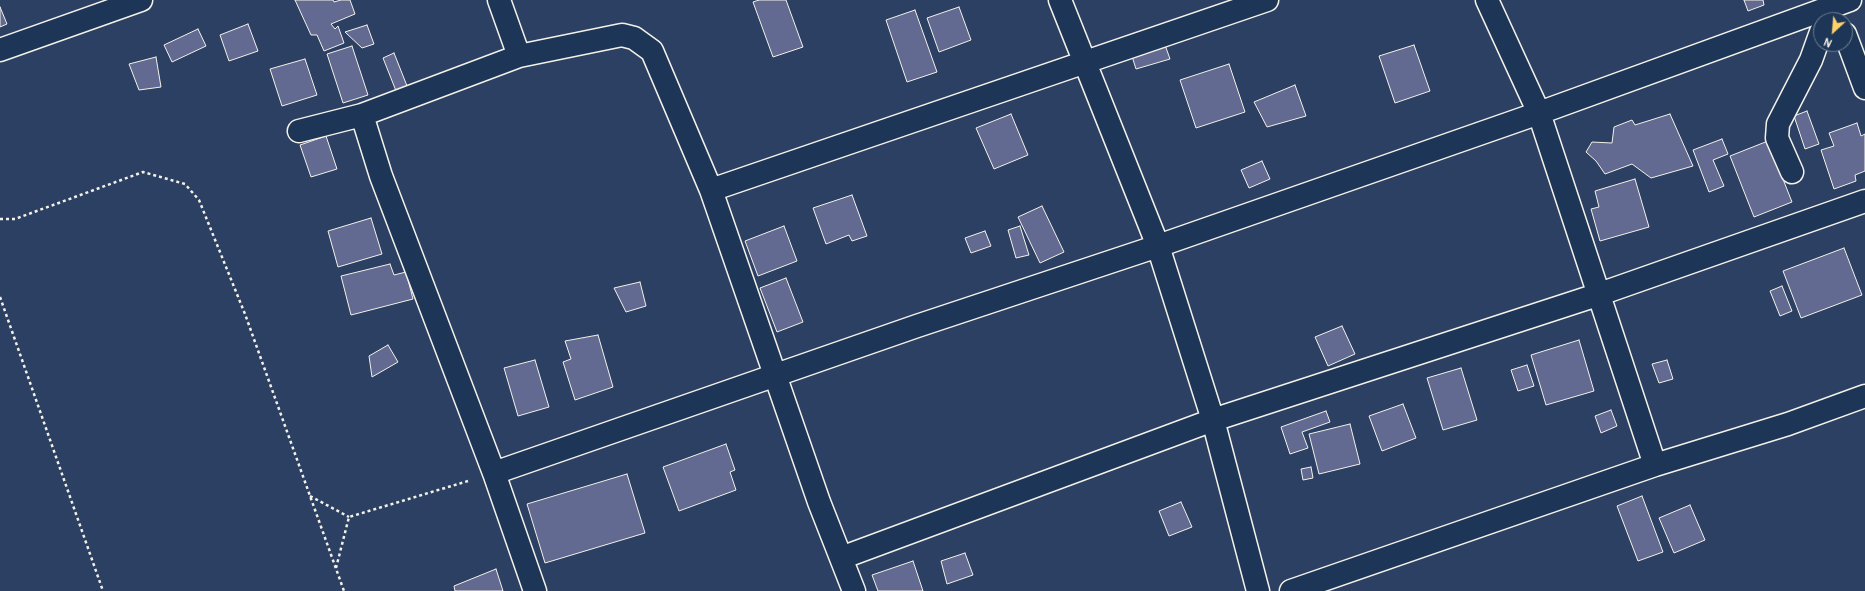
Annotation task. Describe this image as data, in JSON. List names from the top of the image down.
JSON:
{
  "north": "bottom left"
}
